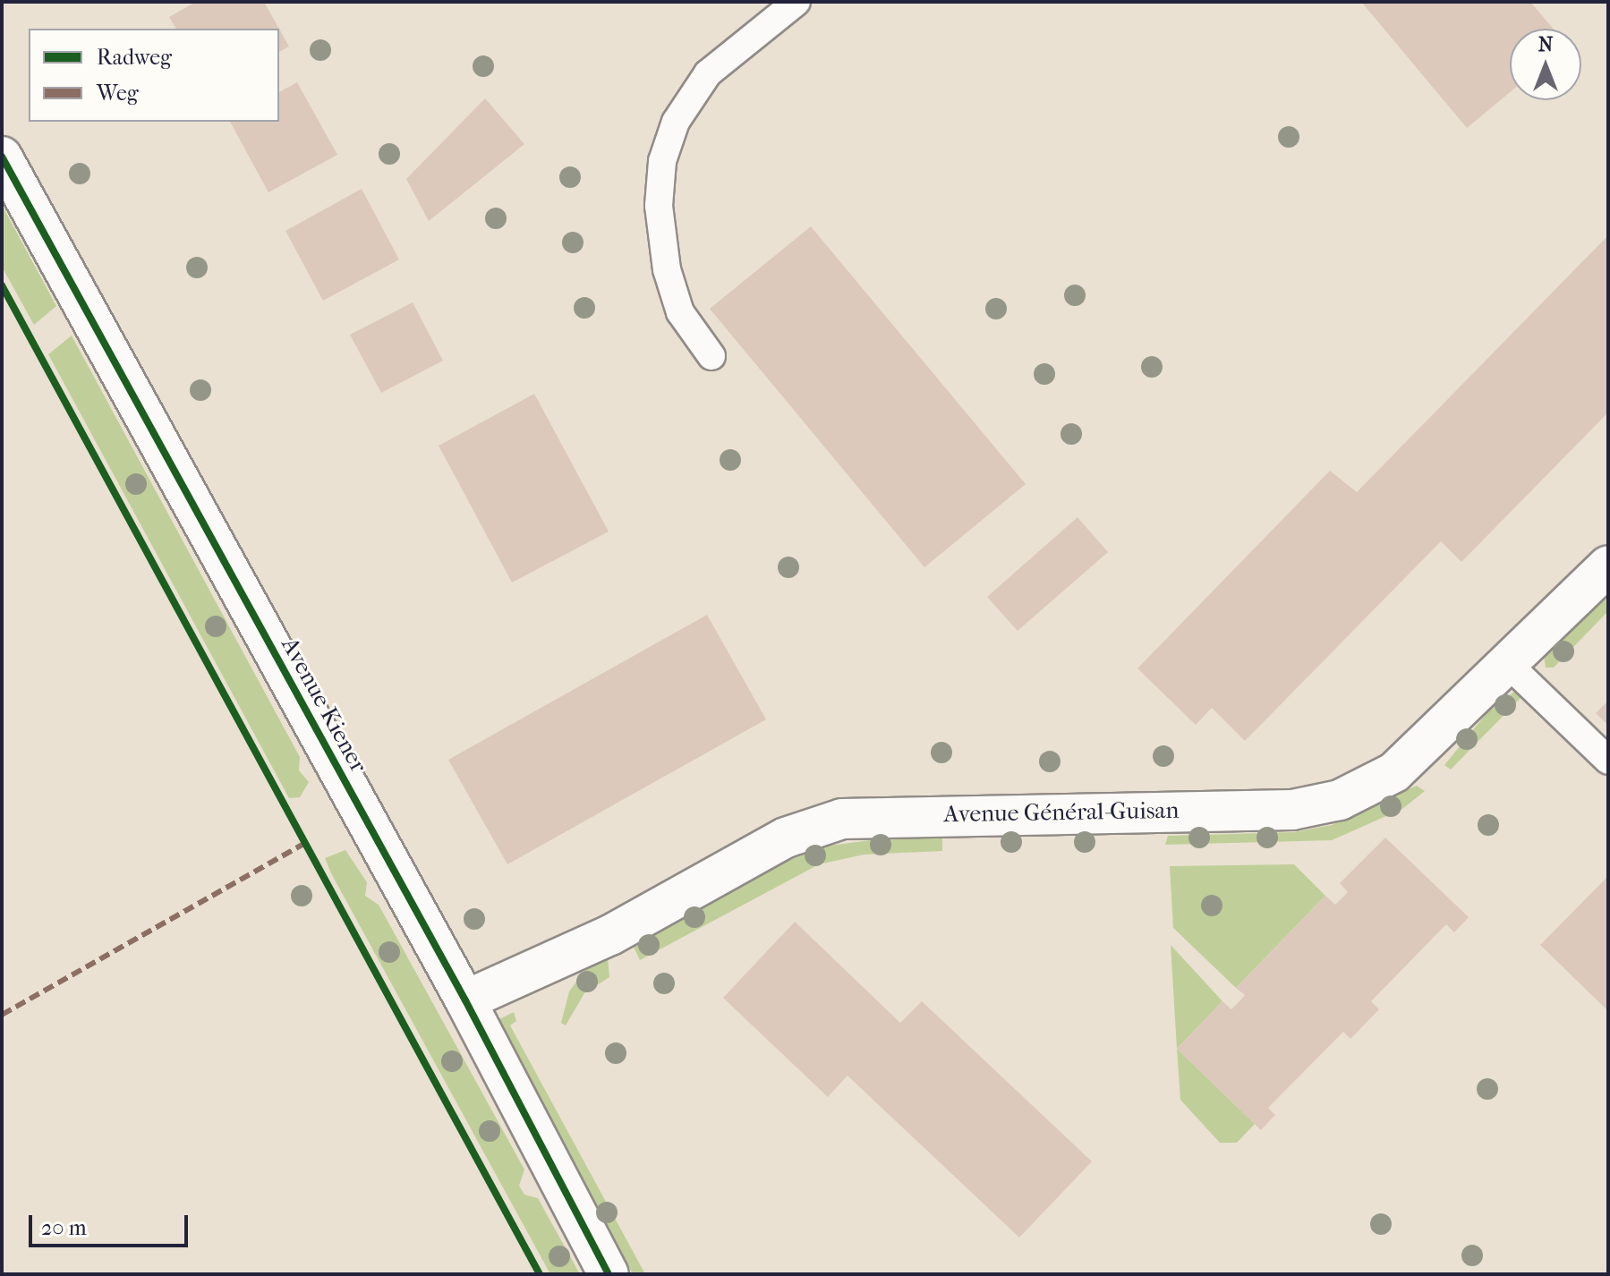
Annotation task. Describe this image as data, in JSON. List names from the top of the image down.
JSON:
{
  "streets": {
    "street": ["Avenue Kiener", "Avenue Général-Guisan"]
  },
  "crossings": [
    ["Avenue Kiener", "Avenue Général-Guisan"]
  ],
  "legend": ["Radweg", "Weg"],
  "scale_bar": "20 m",
  "north": "top"
}
